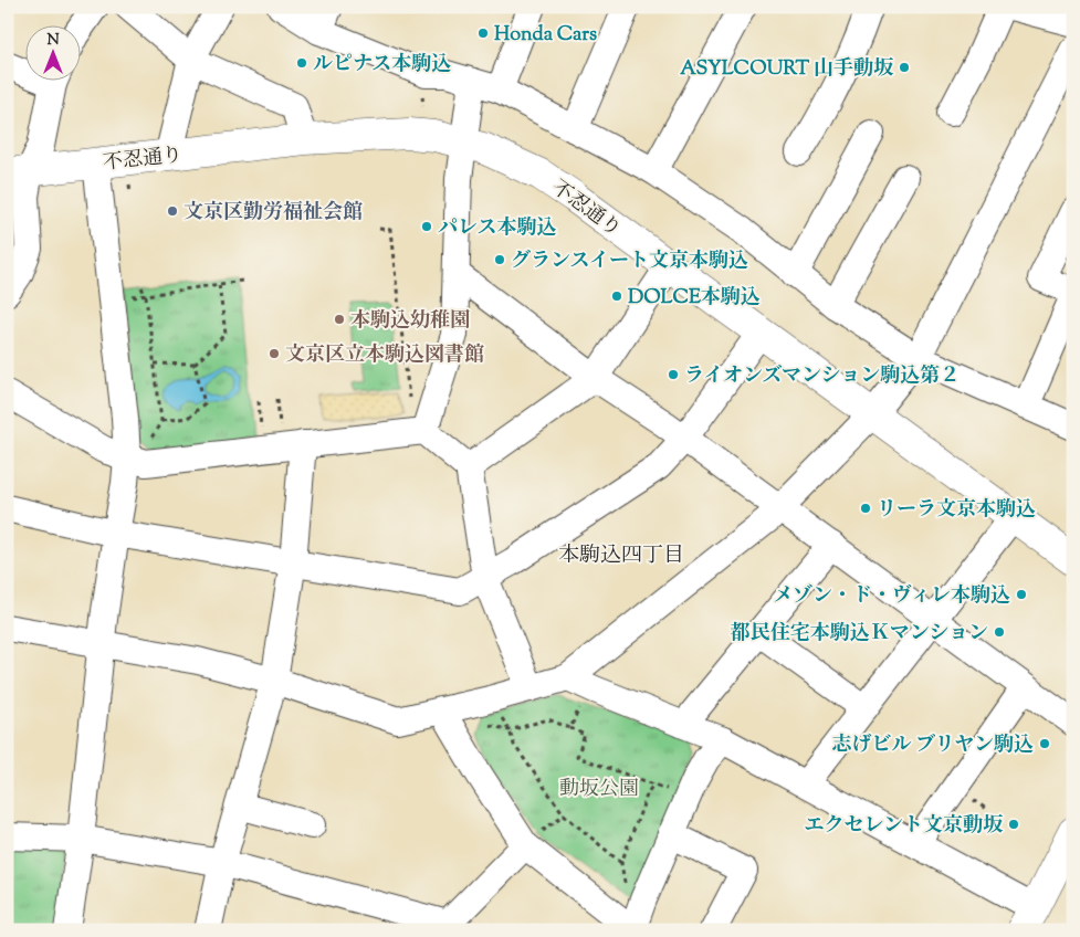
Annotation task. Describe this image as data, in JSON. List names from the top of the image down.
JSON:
{
  "streets": {
    "main road": ["不忍通り"]
  },
  "districts": ["本駒込四丁目"],
  "parks": ["動坂公園"],
  "places": [
    "Honda Cars",
    "ルピナス本駒込",
    "ASYLCOURT 山手動坂",
    "文京区勤労福祉会館",
    "パレス本駒込",
    "グランスイート文京本駒込",
    "DOLCE本駒込",
    "本駒込幼稚園",
    "文京区立本駒込図書館",
    "ライオンズマンション駒込第２",
    "リーラ文京本駒込",
    "メゾン・ド・ヴィレ本駒込",
    "都民住宅本駒込Ｋマンション",
    "志げビル ブリヤン駒込",
    "エクセレント文京動坂"
  ],
  "north": "top"
}
